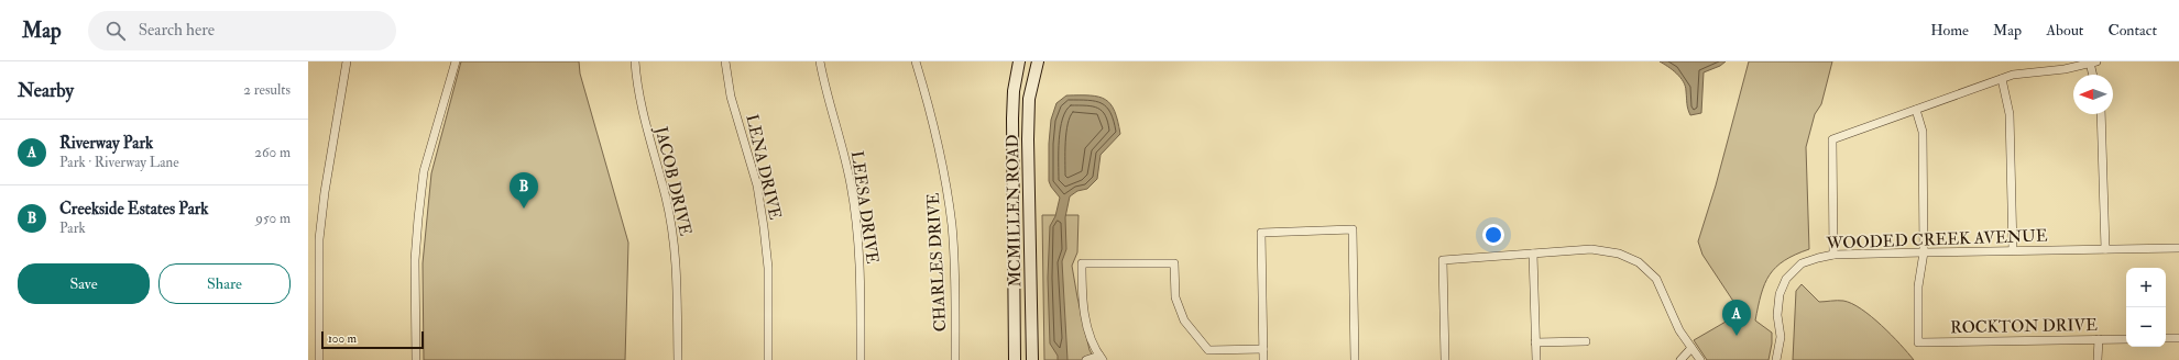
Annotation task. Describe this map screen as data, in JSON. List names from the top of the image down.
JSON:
{
  "streets": {
    "main road": ["MCMILLEN ROAD"],
    "street": [
      "LENA DRIVE",
      "JACOB DRIVE",
      "LEESA DRIVE",
      "WOODED CREEK AVENUE",
      "CHARLES DRIVE",
      "ROCKTON DRIVE"
    ]
  },
  "crossings": [
    ["WOODED CREEK AVENUE", "ROCKTON DRIVE"]
  ],
  "scale_bar": "100 m",
  "north": "left",
  "page": {
    "header": "Map",
    "search": "Search here",
    "nav": [
      "Home",
      "Map",
      "About",
      "Contact"
    ],
    "heading": ["Nearby", "2 results"],
    "list": [
      {
        "mark": "A",
        "name": "Riverway Park",
        "note": "Park · Riverway Lane",
        "value": "260 m"
      },
      {
        "mark": "B",
        "name": "Creekside Estates Park",
        "note": "Park",
        "value": "950 m"
      }
    ],
    "pins": ["B", "A"],
    "buttons": ["Save", "Share"],
    "map_buttons": ["+", "−"],
    "scale": "100 m"
  }
}
